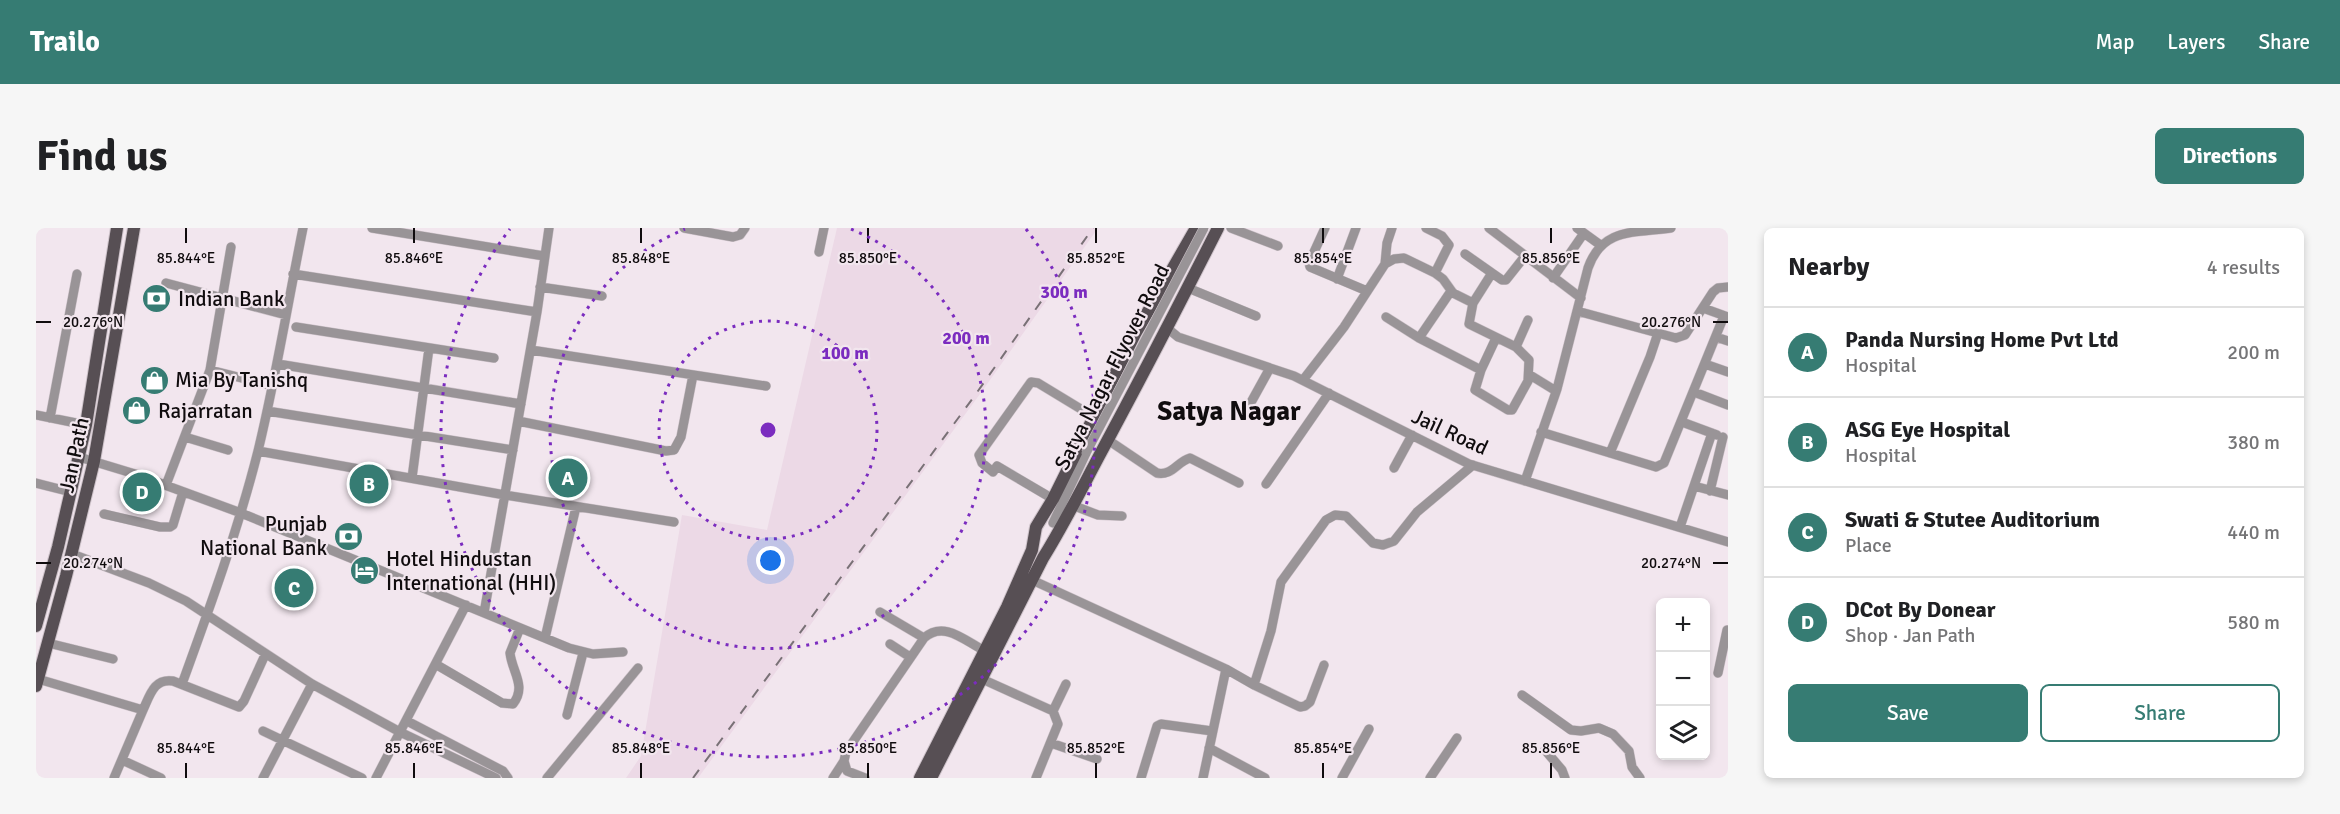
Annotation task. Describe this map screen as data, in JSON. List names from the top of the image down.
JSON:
{
  "streets": {
    "main road": ["Jan Path"],
    "street": ["Satya Nagar Flyover Road", "Jail Road"]
  },
  "districts": ["Satya Nagar"],
  "places": {
    "bank": ["Indian Bank", "Punjab National Bank"],
    "shop": ["Mia By Tanishq", "Rajarratan"],
    "hotel": ["Hotel Hindustan International (HHI)"]
  },
  "page": {
    "header": "Trailo",
    "nav": ["Map", "Layers", "Share"],
    "buttons": [
      "Directions",
      ["Save", "Share"]
    ],
    "title": "Find us",
    "heading": ["Nearby", "4 results"],
    "list": [
      {
        "mark": "A",
        "name": "Panda Nursing Home Pvt Ltd",
        "note": "Hospital",
        "value": "200 m"
      },
      {
        "mark": "B",
        "name": "ASG Eye Hospital",
        "note": "Hospital",
        "value": "380 m"
      },
      {
        "mark": "C",
        "name": "Swati & Stutee Auditorium",
        "note": "Place",
        "value": "440 m"
      },
      {
        "mark": "D",
        "name": "DCot By Donear",
        "note": "Shop · Jan Path",
        "value": "580 m"
      }
    ],
    "pins": [
      "A",
      "B",
      "D",
      "C"
    ],
    "map_buttons": ["+", "−"]
  },
  "coordinates": [
    "85.844°E",
    "85.846°E",
    "85.848°E",
    "85.850°E",
    "85.852°E",
    "85.854°E",
    "85.856°E",
    "20.276°N",
    "20.274°N"
  ],
  "rings": ["300 m", "200 m", "100 m"]
}
